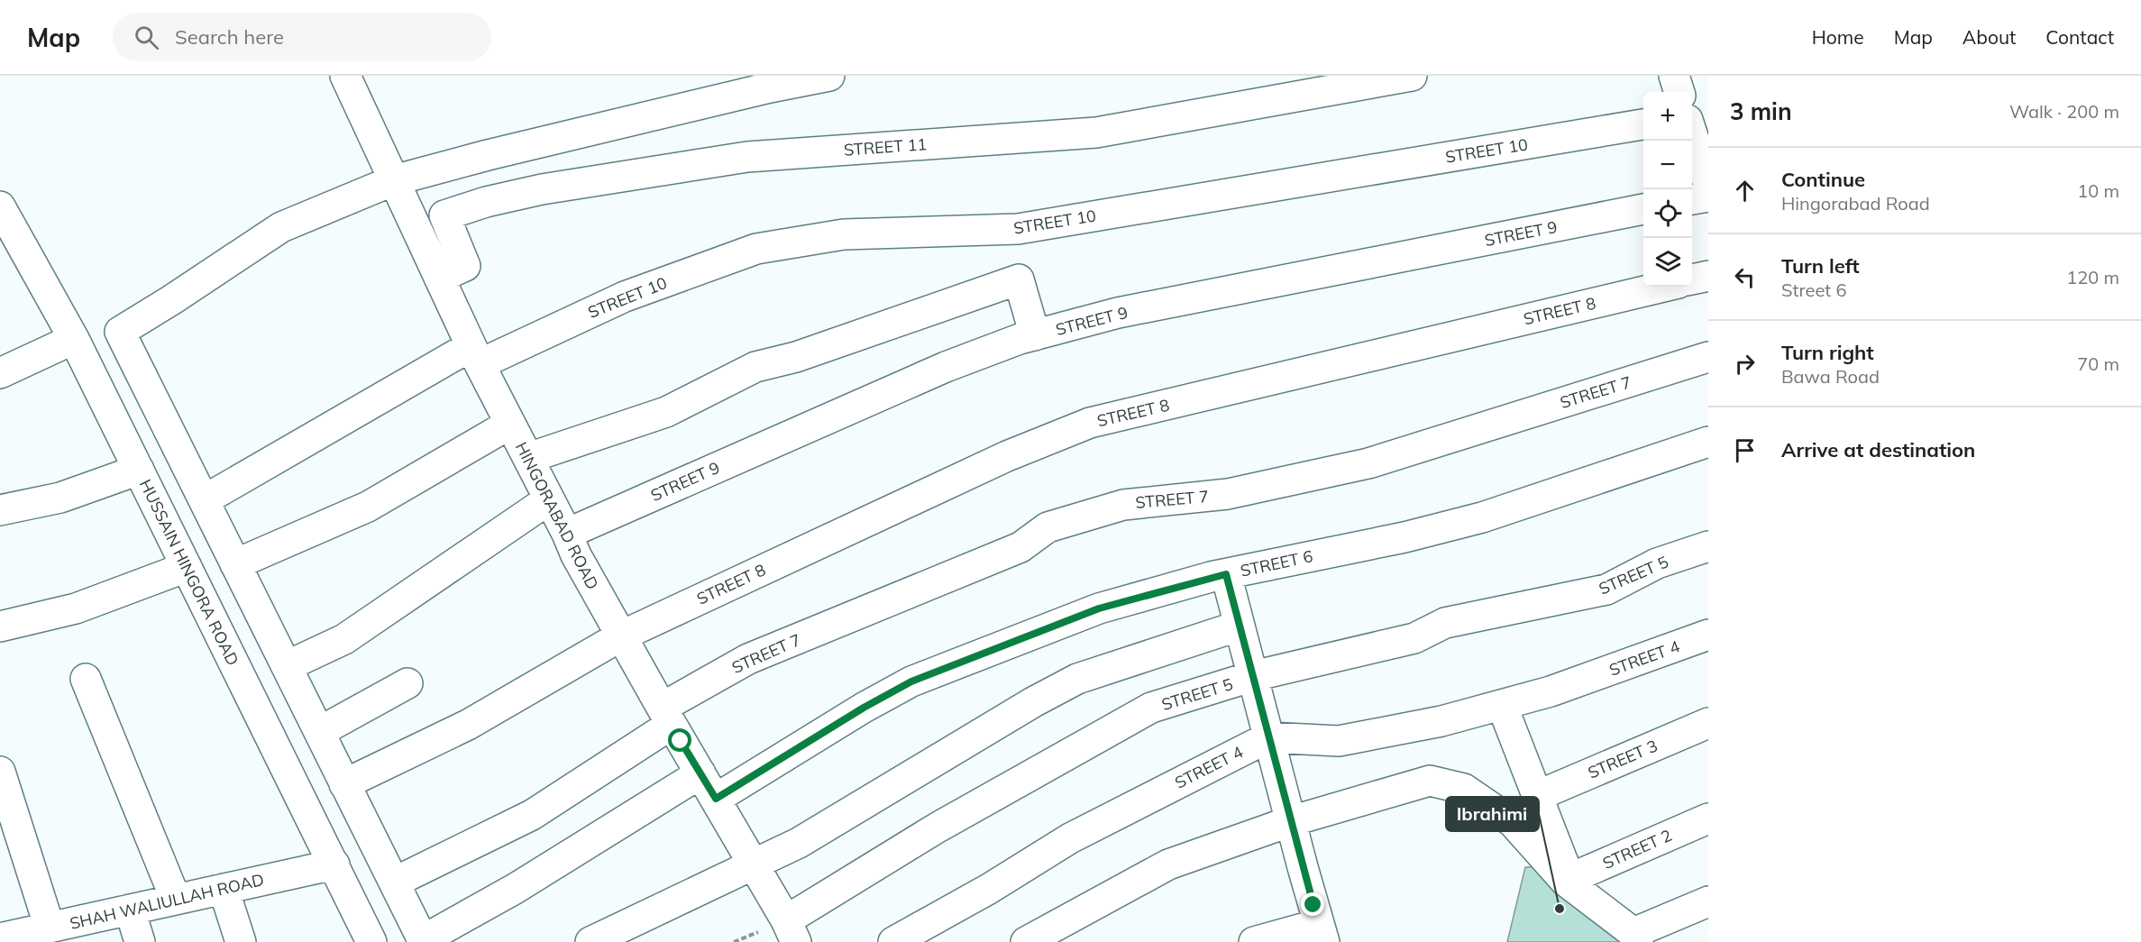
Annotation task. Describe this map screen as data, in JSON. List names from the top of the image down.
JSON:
{
  "streets": {
    "street": [
      "STREET 11",
      "STREET 10",
      "STREET 9",
      "STREET 8",
      "STREET 7",
      "HINGORABAD ROAD",
      "STREET 6",
      "HUSSAIN HINGORA ROAD",
      "STREET 5",
      "STREET 4",
      "STREET 3",
      "STREET 2",
      "SHAH WALIULLAH ROAD"
    ]
  },
  "crossings": [
    ["STREET 11", "HINGORABAD ROAD"],
    ["STREET 10", "HINGORABAD ROAD"],
    ["STREET 9", "HINGORABAD ROAD"],
    ["STREET 8", "HINGORABAD ROAD"],
    ["STREET 7", "HINGORABAD ROAD"],
    ["HINGORABAD ROAD", "STREET 6"],
    ["HINGORABAD ROAD", "STREET 5"],
    ["HUSSAIN HINGORA ROAD", "SHAH WALIULLAH ROAD"]
  ],
  "places": ["Ibrahimi"],
  "page": {
    "header": "Map",
    "search": "Search here",
    "nav": [
      "Home",
      "Map",
      "About",
      "Contact"
    ],
    "heading": ["3 min", "Walk · 200 m"],
    "map_buttons": ["+", "−"],
    "list": [
      ["Continue", "Hingorabad Road", "10 m"],
      ["Turn left", "Street 6", "120 m"],
      ["Turn right", "Bawa Road", "70 m"],
      "Arrive at destination"
    ]
  }
}
